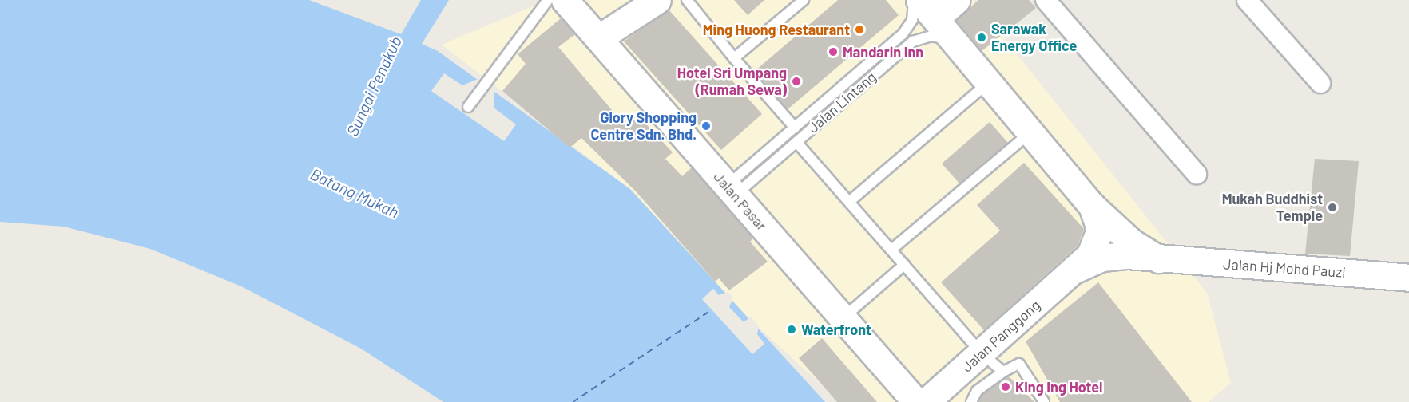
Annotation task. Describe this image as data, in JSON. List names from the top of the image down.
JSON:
{
  "streets": {
    "street": ["Jalan Pasar", "Jalan Hj Mohd Pauzi", "Jalan Panggong"],
    "lane": ["Jalan Lintang"]
  },
  "crossings": [
    ["Jalan Lintang", "Jalan Pasar"],
    ["Jalan Hj Mohd Pauzi", "Jalan Panggong"]
  ],
  "water": ["Sungai Penakub", "Batang Mukah"],
  "places": [
    "Ming Huong Restaurant",
    "Sarawak Energy Office",
    "Mandarin Inn",
    "Hotel Sri Umpang (Rumah Sewa)",
    "Glory Shopping Centre Sdn. Bhd.",
    "Mukah Buddhist Temple",
    "Waterfront",
    "King Ing Hotel"
  ]
}
